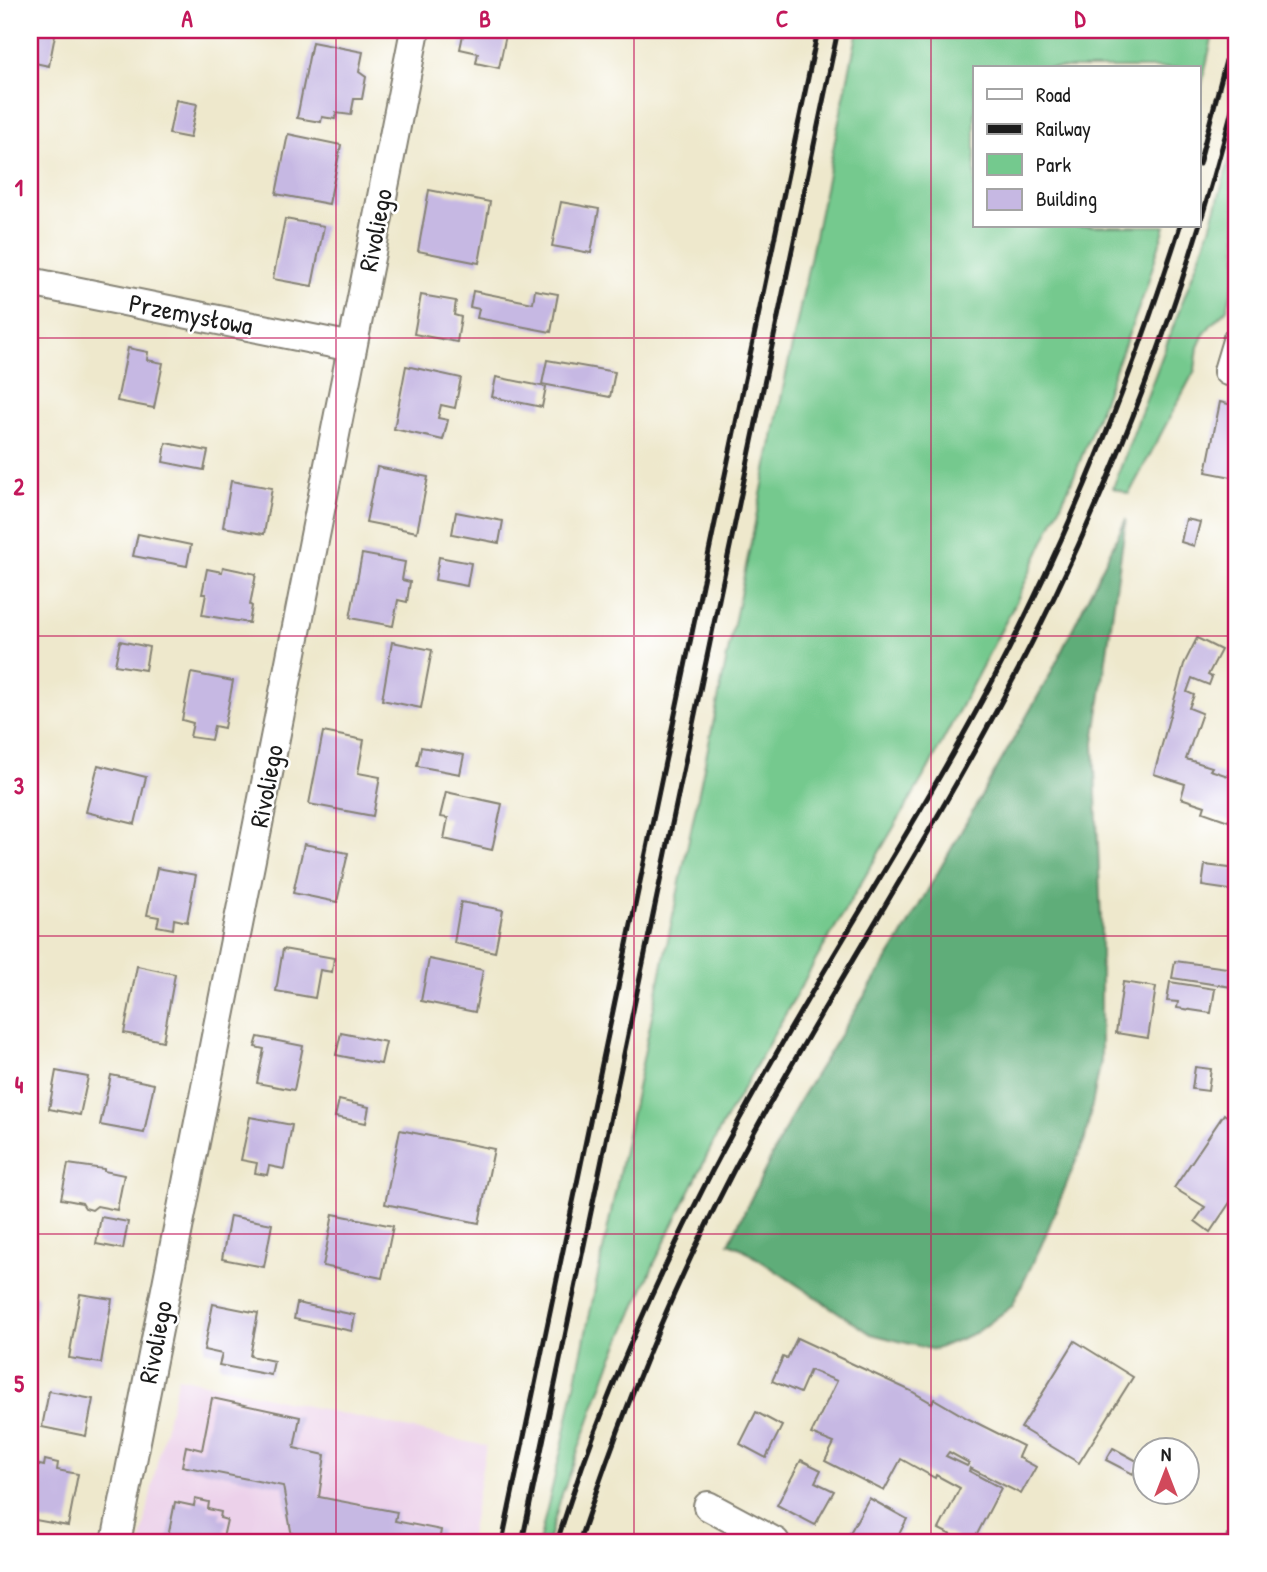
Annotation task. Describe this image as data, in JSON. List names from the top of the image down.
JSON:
{
  "streets": {
    "street": ["Rivoliego", "Przemysłowa"]
  },
  "crossings": [
    ["Rivoliego", "Przemysłowa"]
  ],
  "legend": [
    "Road",
    "Railway",
    "Park",
    "Building"
  ],
  "north": "top",
  "grid": {
    "columns": [
      "A",
      "B",
      "C",
      "D"
    ],
    "rows": [
      "1",
      "2",
      "3",
      "4",
      "5"
    ]
  }
}
